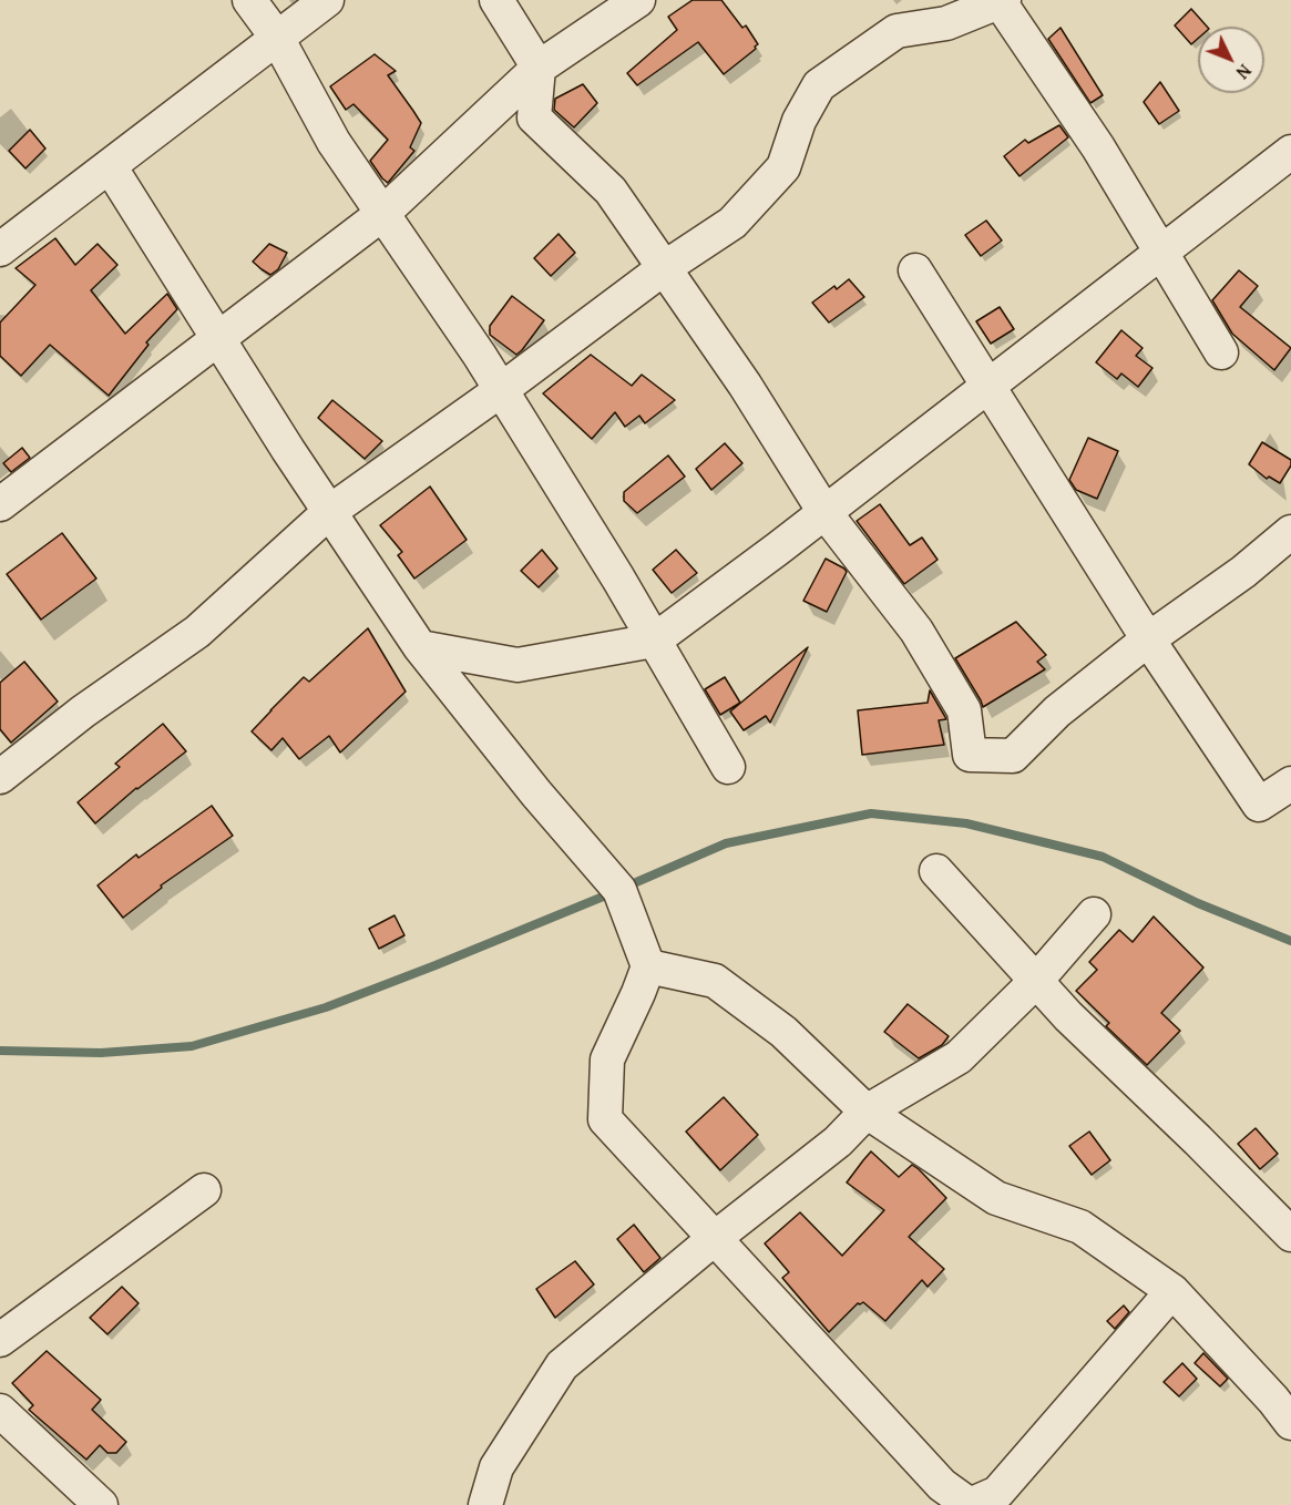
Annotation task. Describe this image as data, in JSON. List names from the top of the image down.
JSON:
{
  "north": "bottom right"
}
